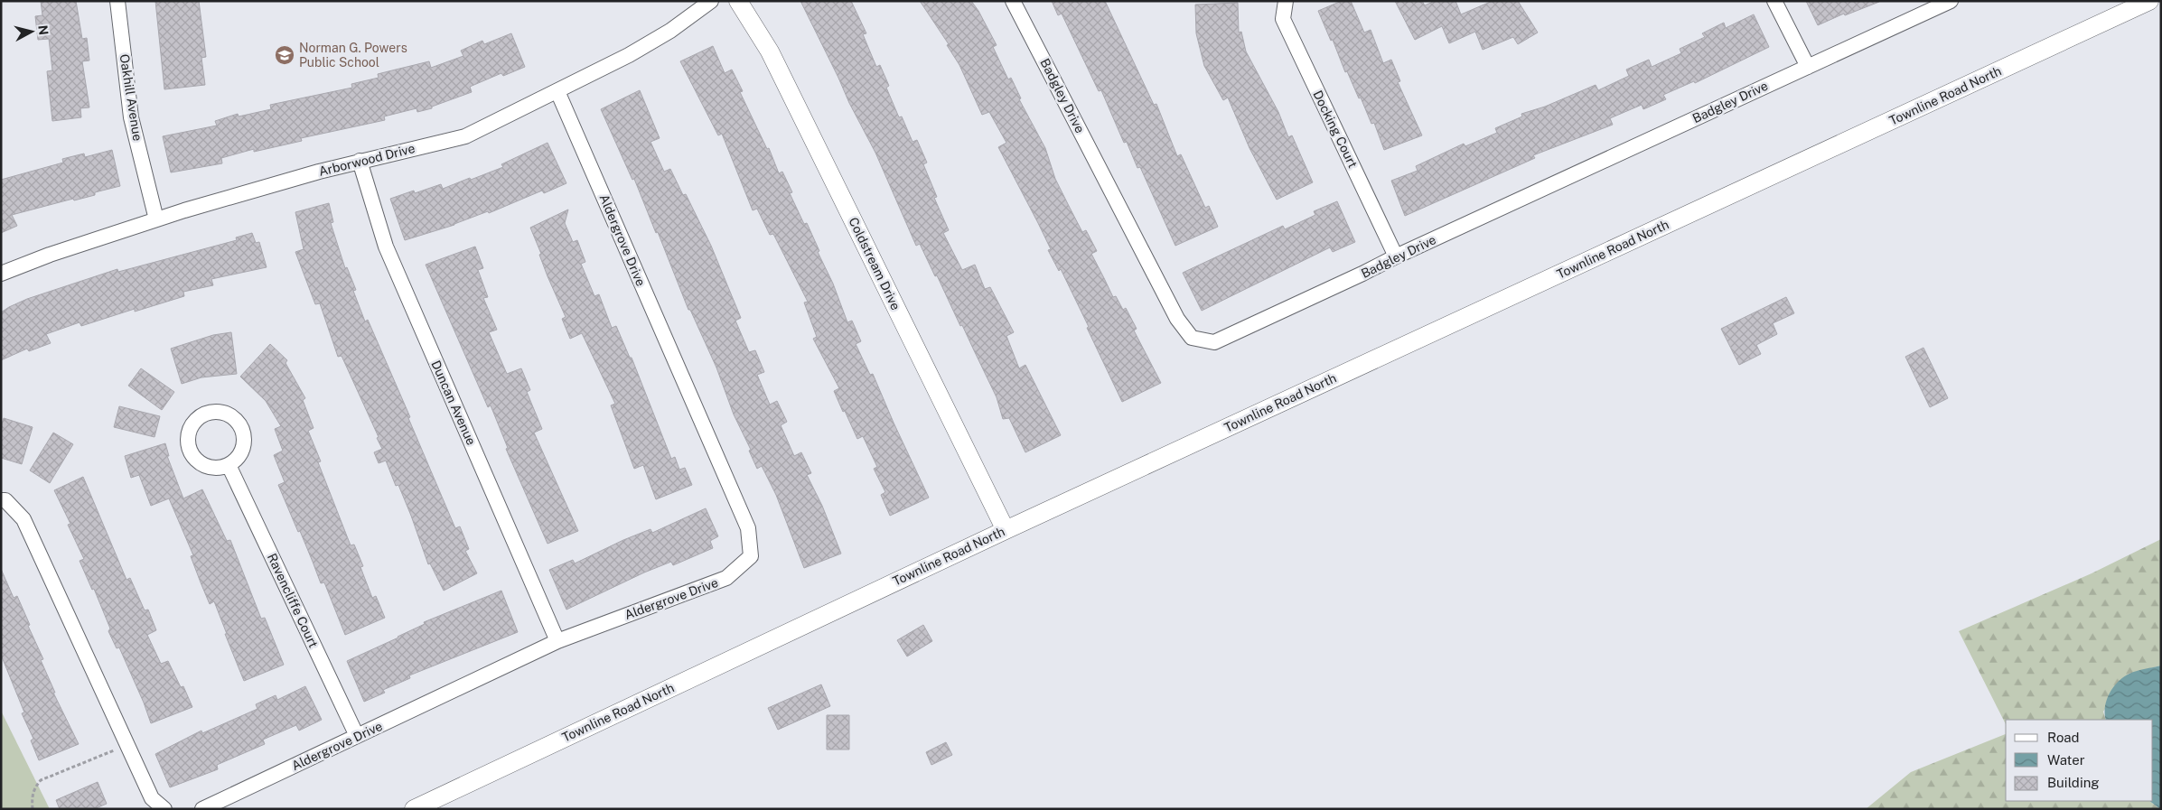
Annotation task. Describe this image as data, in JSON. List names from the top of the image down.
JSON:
{
  "streets": {
    "street": [
      "Badgley Drive",
      "Townline Road North",
      "Oakhill Avenue",
      "Docking Court",
      "Arborwood Drive",
      "Aldergrove Drive",
      "Coldstream Drive",
      "Duncan Avenue",
      "Ravencliffe Court"
    ]
  },
  "crossings": [
    ["Badgley Drive", "Docking Court"],
    ["Townline Road North", "Coldstream Drive"],
    ["Oakhill Avenue", "Arborwood Drive"],
    ["Arborwood Drive", "Aldergrove Drive"],
    ["Arborwood Drive", "Duncan Avenue"],
    ["Aldergrove Drive", "Duncan Avenue"],
    ["Aldergrove Drive", "Ravencliffe Court"]
  ],
  "places": {
    "school or university": ["Norman G. Powers Public School"]
  },
  "legend": ["Road", "Water", "Building"],
  "north": "right"
}
